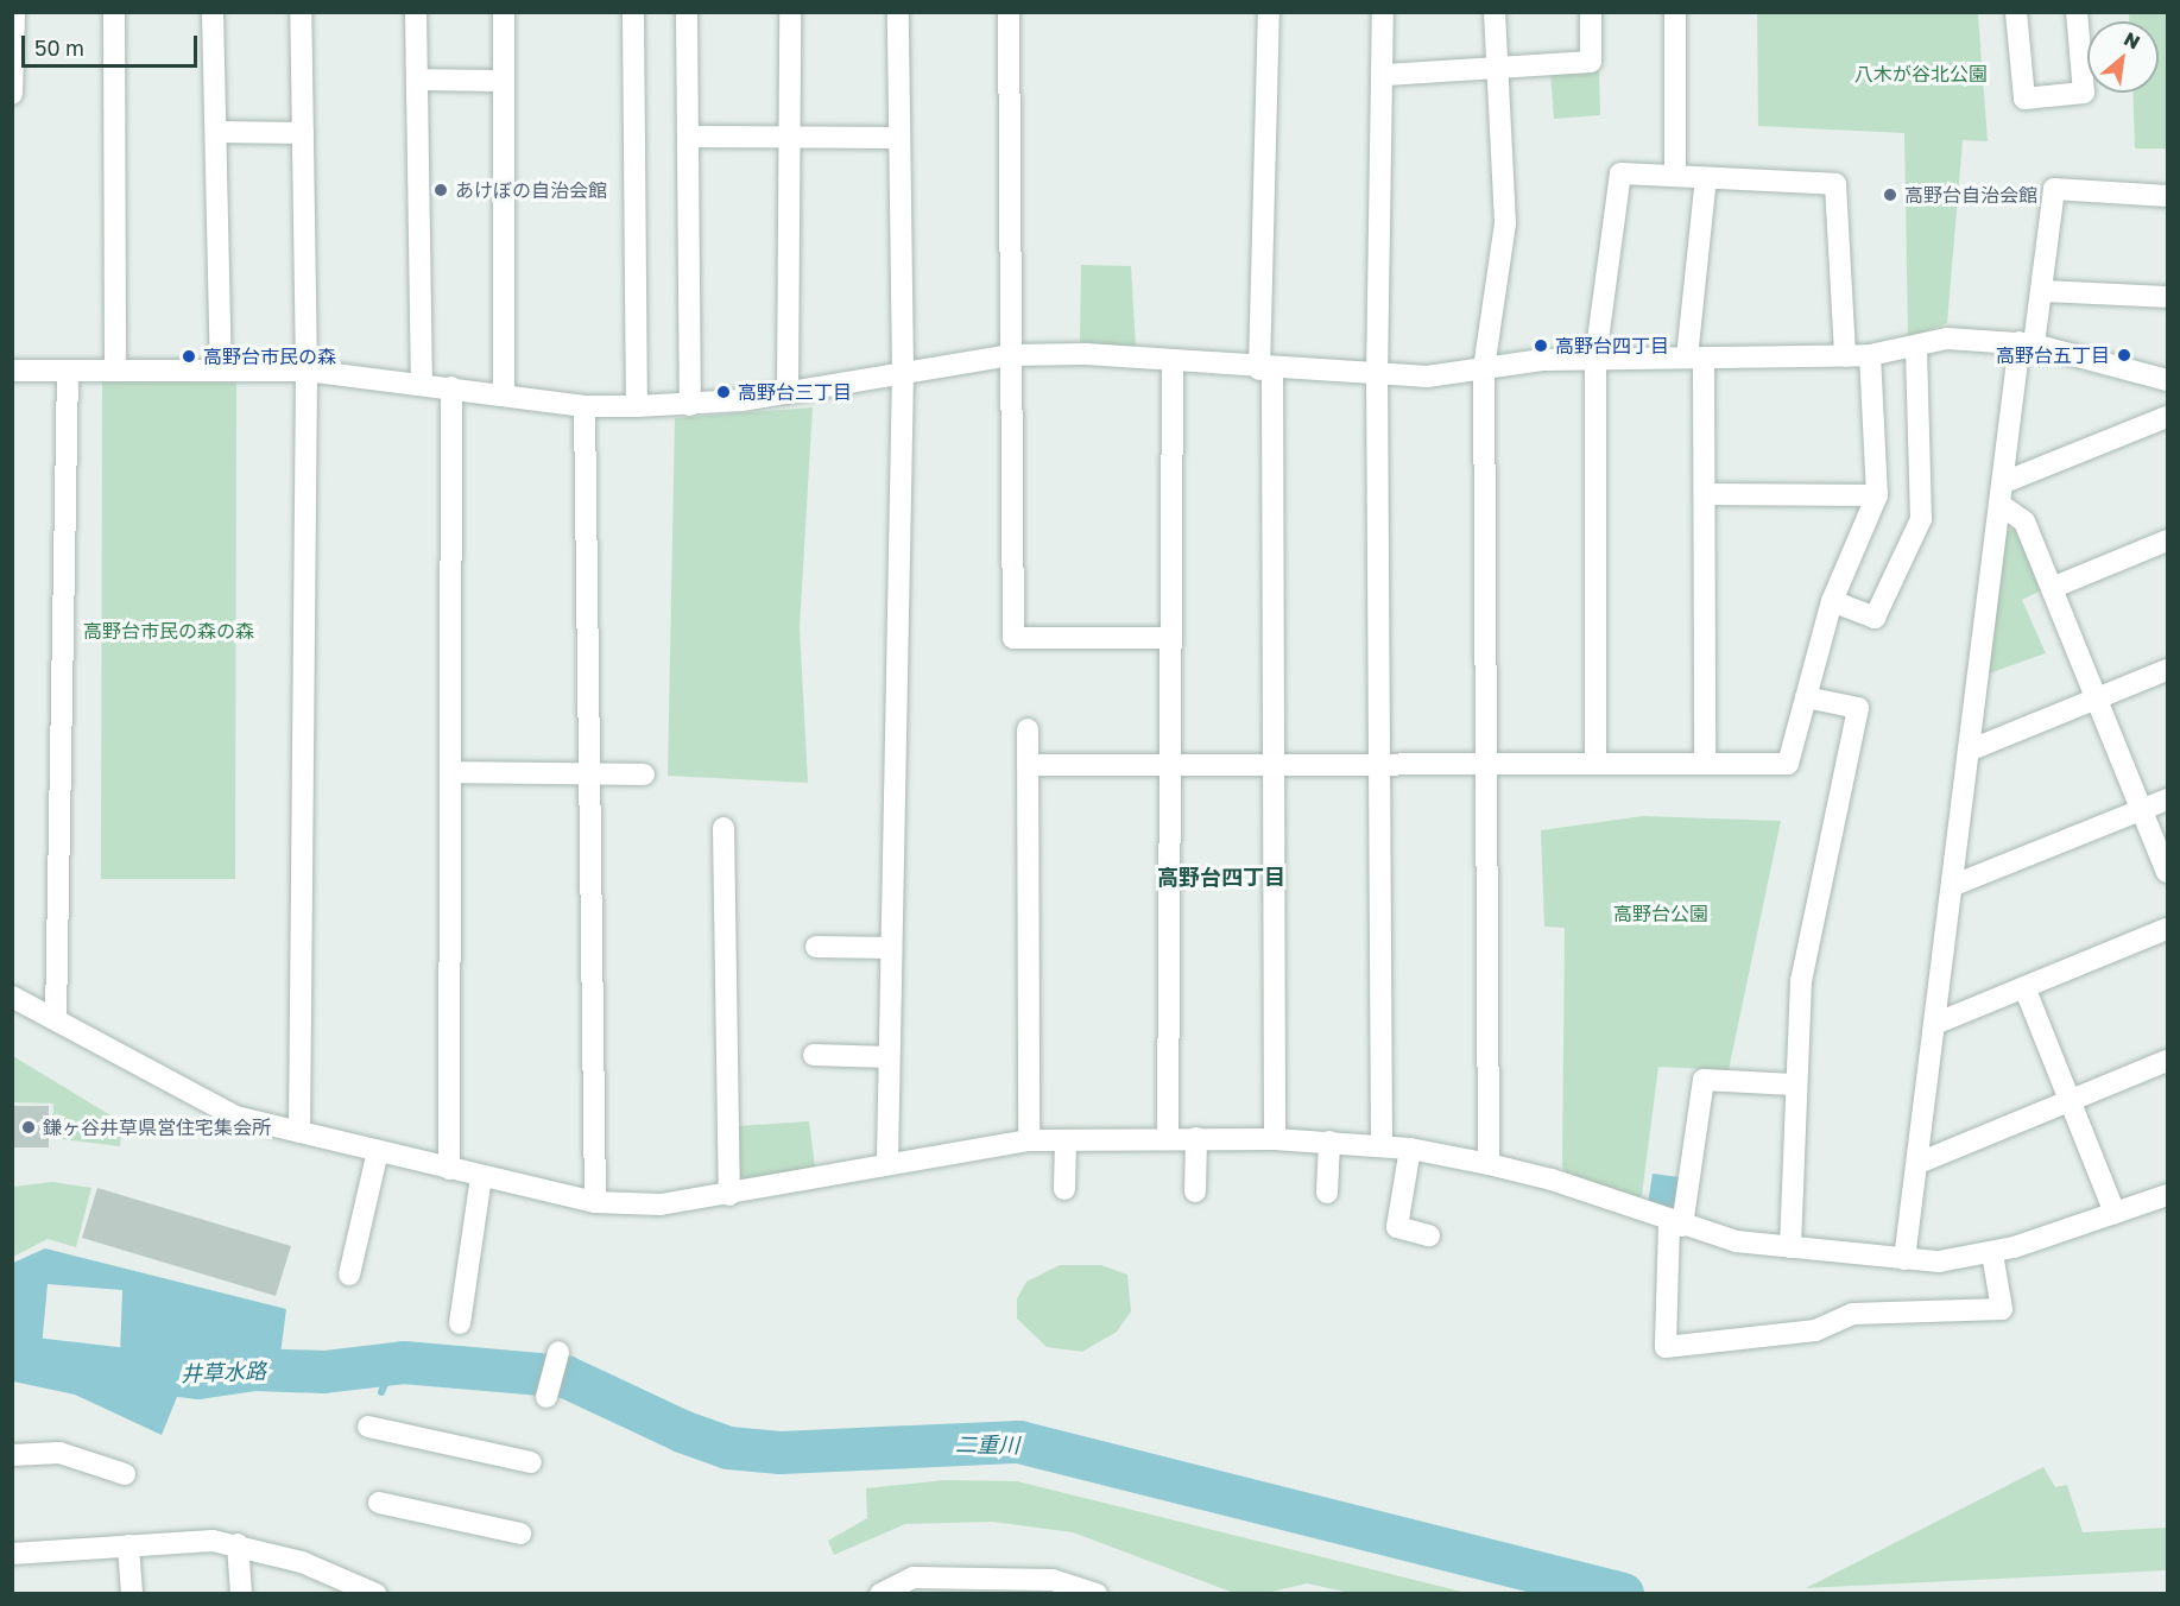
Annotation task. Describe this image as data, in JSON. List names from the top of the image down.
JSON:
{
  "districts": ["高野台四丁目"],
  "water": ["井草水路", "二重川"],
  "parks": ["八木が谷北公園", "高野台市民の森の森", "高野台公園"],
  "places": [
    "あけぼの自治会館",
    "高野台自治会館",
    "高野台四丁目",
    "高野台五丁目",
    "高野台市民の森",
    "高野台三丁目",
    "鎌ヶ谷井草県営住宅集会所"
  ],
  "scale_bar": "50 m",
  "north": "top right"
}
